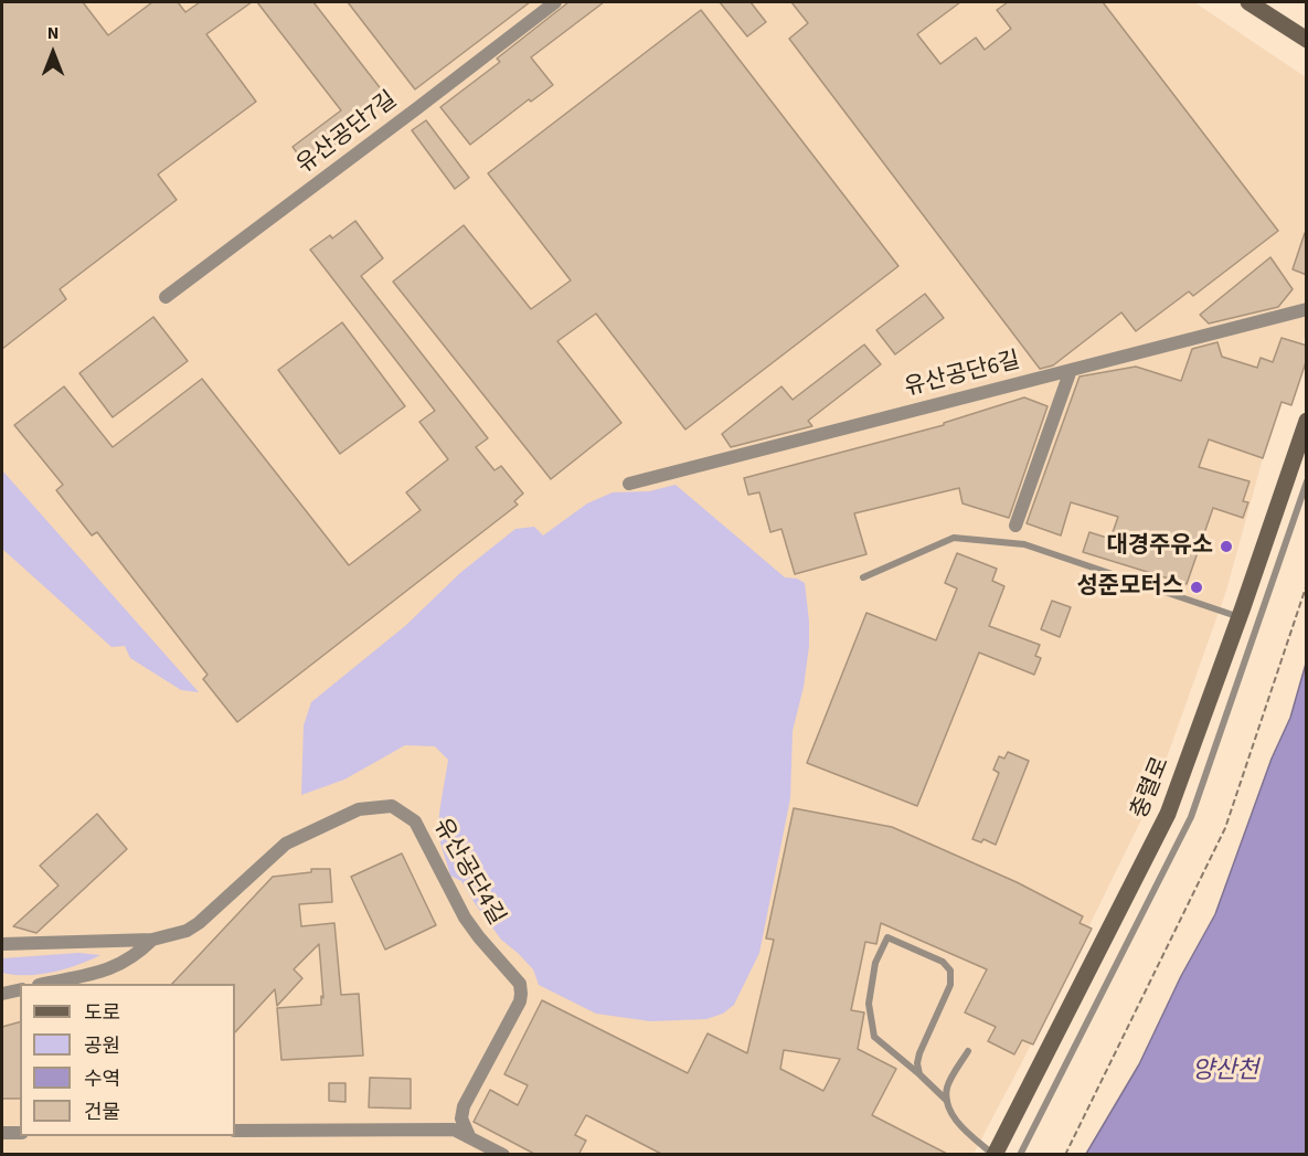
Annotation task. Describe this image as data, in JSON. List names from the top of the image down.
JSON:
{
  "streets": {
    "main road": ["충렬로"],
    "street": ["유산공단7길", "유산공단6길", "유산공단4길"]
  },
  "water": ["양산천"],
  "places": ["대경주유소", "성준모터스"],
  "legend": [
    "도로",
    "공원",
    "수역",
    "건물"
  ],
  "north": "top"
}
